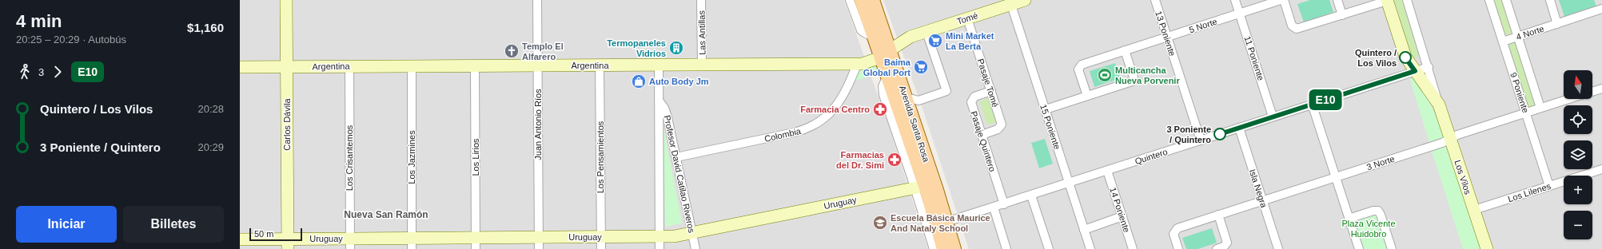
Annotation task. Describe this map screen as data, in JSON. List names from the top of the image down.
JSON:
{
  "streets": {
    "main road": ["Avenida Santa Rosa"],
    "street": [
      "Tomé",
      "5 Norte",
      "Las Antillas",
      "4 Norte",
      "13 Poniente",
      "11 Poniente",
      "Argentina",
      "Pasaje Tomé",
      "9 Poniente",
      "Carlos Dávila",
      "Juan Antonio Ríos",
      "15 Poniente",
      "Colombia",
      "Pasaje Quintero",
      "Quintero",
      "Los Jazmines",
      "Los Lirios",
      "Los Pensamientos",
      "Los Crisantemos",
      "3 Norte",
      "Profesor David Catilao Riveros",
      "Los Vilos",
      "Isla Negra",
      "Los Lilenes",
      "Uruguay",
      "14 Poniente"
    ]
  },
  "crossings": [
    ["Tomé", "Argentina"],
    ["Tomé", "Pasaje Tomé"],
    ["Tomé", "Avenida Santa Rosa"],
    ["Tomé", "15 Poniente"],
    ["5 Norte", "13 Poniente"],
    ["5 Norte", "11 Poniente"],
    ["Las Antillas", "Argentina"],
    ["4 Norte", "9 Poniente"],
    ["13 Poniente", "Quintero"],
    ["11 Poniente", "Quintero"],
    ["Argentina", "Avenida Santa Rosa"],
    ["Argentina", "Carlos Dávila"],
    ["Argentina", "Juan Antonio Ríos"],
    ["Argentina", "Colombia"],
    ["Argentina", "Los Jazmines"],
    ["Argentina", "Los Lirios"],
    ["Argentina", "Los Pensamientos"],
    ["Argentina", "Los Crisantemos"],
    ["Argentina", "Profesor David Catilao Riveros"],
    ["Pasaje Tomé", "Pasaje Quintero"],
    ["9 Poniente", "3 Norte"],
    ["9 Poniente", "Los Lilenes"],
    ["Avenida Santa Rosa", "Quintero"],
    ["Avenida Santa Rosa", "Uruguay"],
    ["Carlos Dávila", "Uruguay"],
    ["Juan Antonio Ríos", "Uruguay"],
    ["15 Poniente", "Quintero"],
    ["Colombia", "Profesor David Catilao Riveros"],
    ["Pasaje Quintero", "Quintero"],
    ["Quintero", "Los Vilos"],
    ["Quintero", "Isla Negra"],
    ["Quintero", "14 Poniente"],
    ["Los Jazmines", "Uruguay"],
    ["Los Lirios", "Uruguay"],
    ["Los Pensamientos", "Uruguay"],
    ["Los Crisantemos", "Uruguay"],
    ["3 Norte", "Los Vilos"],
    ["3 Norte", "Isla Negra"],
    ["Profesor David Catilao Riveros", "Uruguay"],
    ["Los Vilos", "Los Lilenes"]
  ],
  "districts": ["Nueva San Ramón"],
  "parks": ["Plaza Vicente Huidobro"],
  "places": {
    "supermarket": ["Mini Market La Berta", "Baima Global Port"],
    "building": ["Termopaneles Vidrios"],
    "church": ["Templo El Alfarero"],
    "other": ["Quintero / Los Vilos", "3 Poniente / Quintero"],
    "sports": ["Multicancha Nueva Porvenir"],
    "shop": ["Auto Body Jm"],
    "pharmacy": ["Farmacia Centro", "Farmacias del Dr. Simi"],
    "school or university": ["Escuela Básica Maurice And Nataly School"]
  },
  "lines": ["bus line E10"],
  "scale_bar": "50 m",
  "north": "top",
  "page": {
    "heading": ["4 min", "20:25 – 20:29 · Autobús", "$1,160"],
    "on_map": "E10",
    "legs": ["3", "E10"],
    "map_buttons": ["+", "−"],
    "list": [
      {
        "name": "Quintero / Los Vilos",
        "value": "20:28"
      },
      {
        "name": "3 Poniente / Quintero",
        "value": "20:29"
      }
    ],
    "buttons": ["Iniciar", "Billetes"],
    "scale": "50 m"
  }
}
